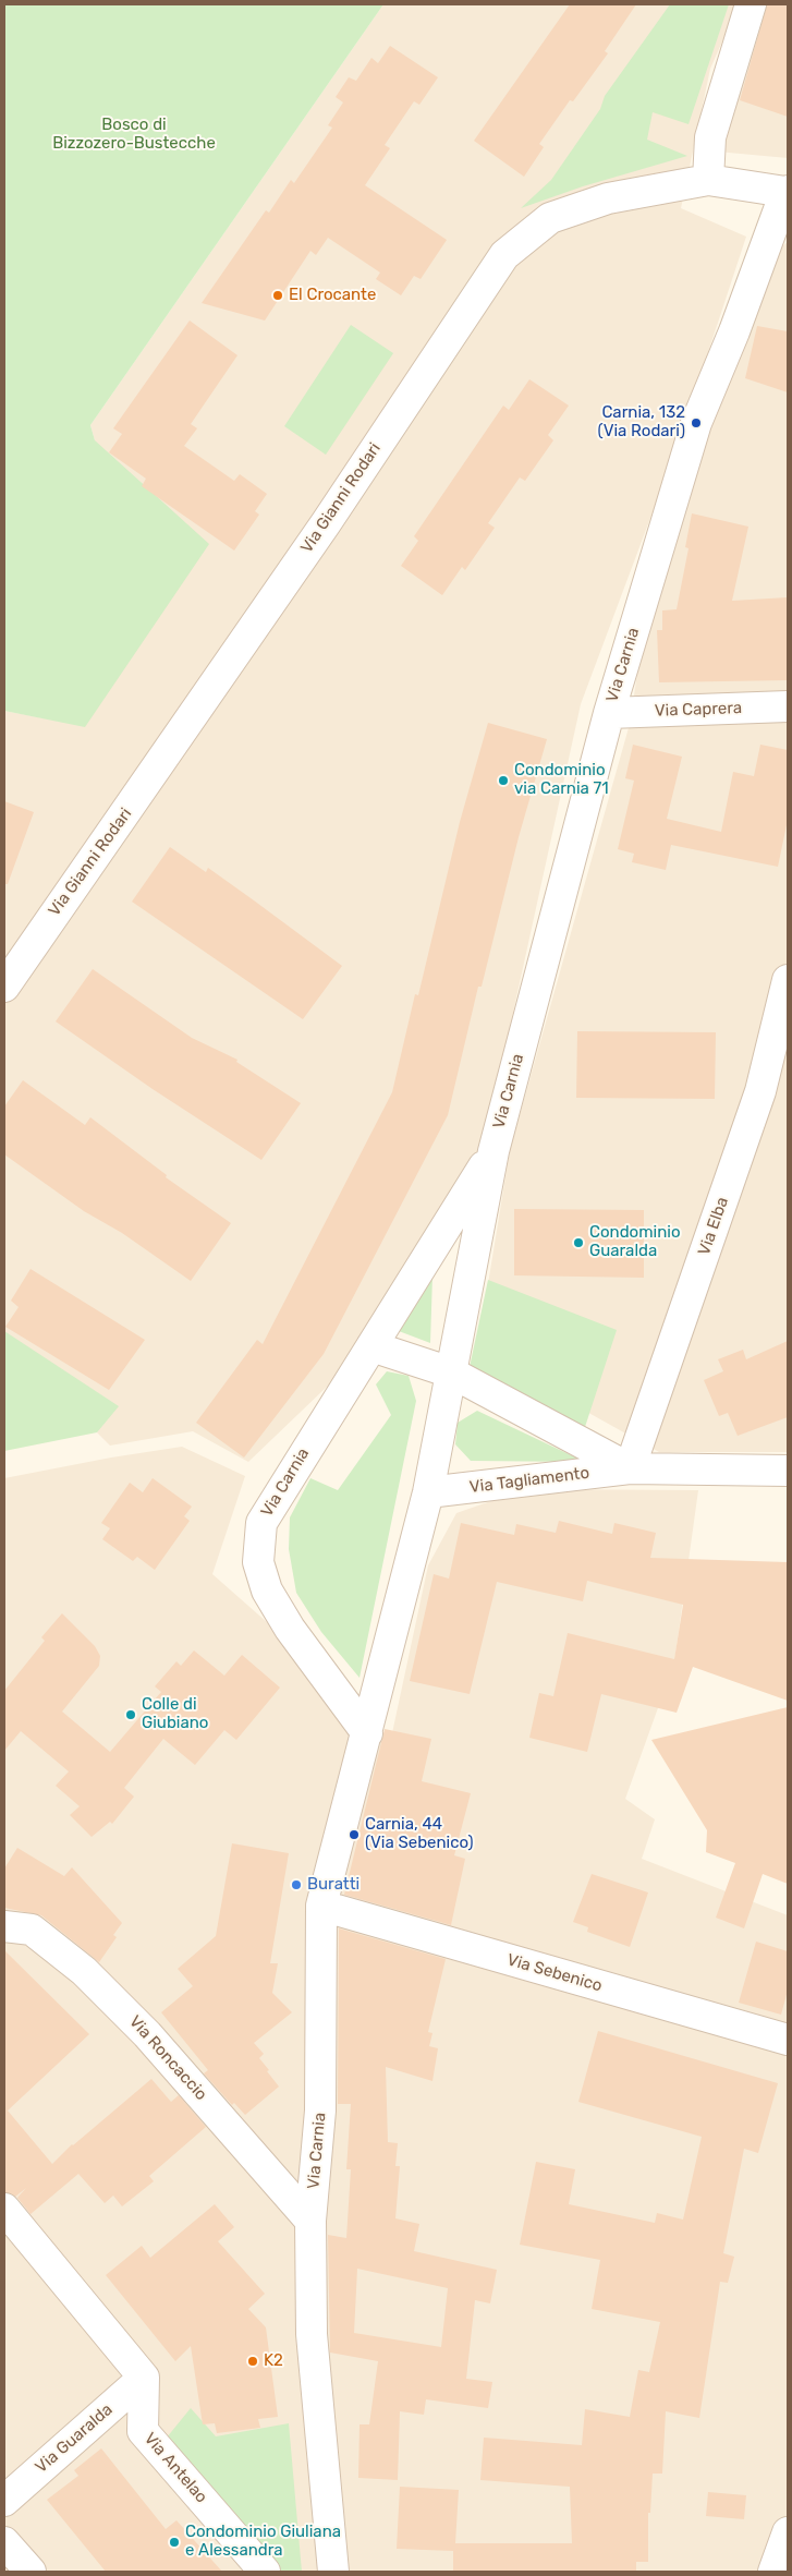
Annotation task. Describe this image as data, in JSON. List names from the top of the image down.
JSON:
{
  "streets": {
    "street": [
      "Via Gianni Rodari",
      "Via Carnia",
      "Via Caprera",
      "Via Elba",
      "Via Tagliamento",
      "Via Sebenico",
      "Via Roncaccio",
      "Via Guaralda",
      "Via Antelao"
    ]
  },
  "crossings": [
    ["Via Gianni Rodari", "Via Carnia"],
    ["Via Carnia", "Via Caprera"],
    ["Via Carnia", "Via Tagliamento"],
    ["Via Carnia", "Via Sebenico"],
    ["Via Carnia", "Via Roncaccio"],
    ["Via Elba", "Via Tagliamento"],
    ["Via Guaralda", "Via Antelao"]
  ],
  "parks": ["Bosco di Bizzozero-Bustecche"],
  "places": [
    "El Crocante",
    "Carnia, 132 (Via Rodari)",
    "Condominio via Carnia 71",
    "Condominio Guaralda",
    "Colle di Giubiano",
    "Carnia, 44 (Via Sebenico)",
    "Buratti",
    "K2",
    "Condominio Giuliana e Alessandra"
  ]
}
